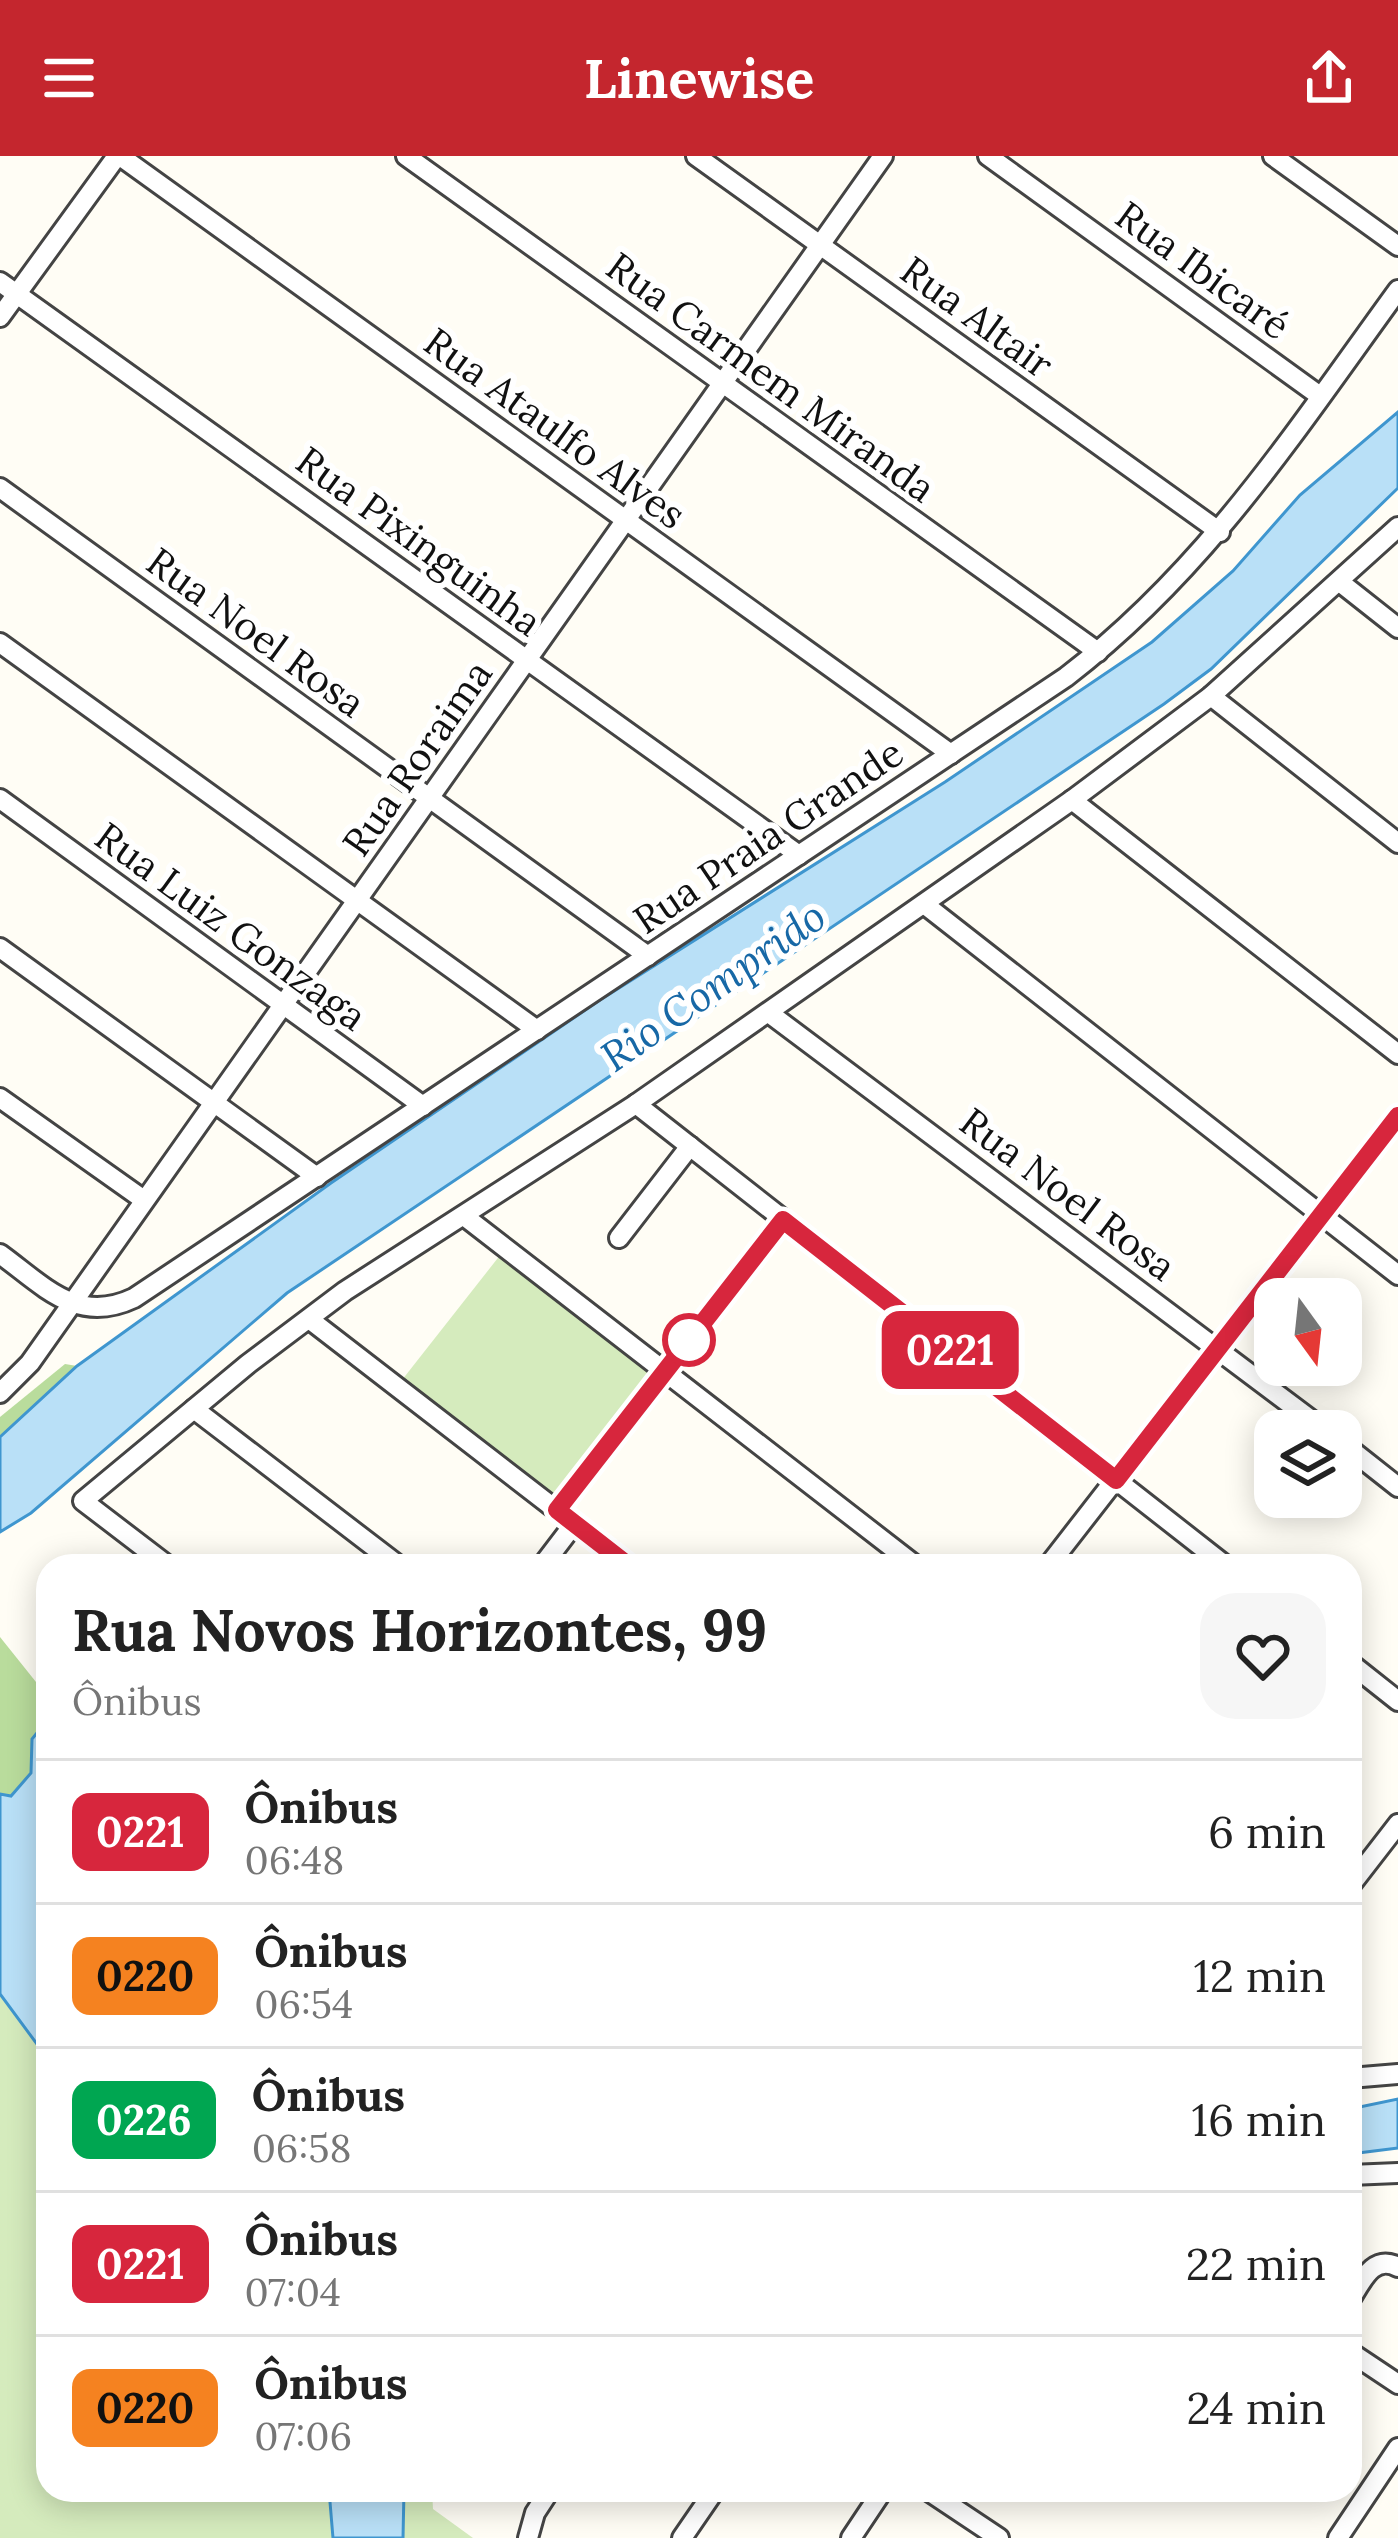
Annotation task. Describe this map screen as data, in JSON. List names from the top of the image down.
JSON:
{
  "streets": {
    "street": [
      "Rua Ibicaré",
      "Rua Altair",
      "Rua Carmem Miranda",
      "Rua Ataulfo Alves",
      "Rua Pixinguinha",
      "Rua Noel Rosa",
      "Rua Roraima",
      "Rua Praia Grande",
      "Rua Luiz Gonzaga"
    ]
  },
  "crossings": [
    ["Rua Ibicaré", "Rua Praia Grande"],
    ["Rua Altair", "Rua Roraima"],
    ["Rua Altair", "Rua Praia Grande"],
    ["Rua Carmem Miranda", "Rua Roraima"],
    ["Rua Carmem Miranda", "Rua Praia Grande"],
    ["Rua Ataulfo Alves", "Rua Roraima"],
    ["Rua Ataulfo Alves", "Rua Praia Grande"],
    ["Rua Pixinguinha", "Rua Roraima"],
    ["Rua Pixinguinha", "Rua Praia Grande"],
    ["Rua Noel Rosa", "Rua Roraima"],
    ["Rua Noel Rosa", "Rua Praia Grande"],
    ["Rua Roraima", "Rua Praia Grande"],
    ["Rua Roraima", "Rua Luiz Gonzaga"],
    ["Rua Praia Grande", "Rua Luiz Gonzaga"]
  ],
  "water": ["Rio Comprido"],
  "lines": ["bus line 0221"],
  "north": "bottom",
  "page": {
    "header": "Linewise",
    "on_map": "0221",
    "heading": ["Rua Novos Horizontes, 99", "Ônibus"],
    "list": [
      {
        "mark": "0221",
        "name": "Ônibus",
        "note": "06:48",
        "value": "6 min"
      },
      {
        "mark": "0220",
        "name": "Ônibus",
        "note": "06:54",
        "value": "12 min"
      },
      {
        "mark": "0226",
        "name": "Ônibus",
        "note": "06:58",
        "value": "16 min"
      },
      {
        "mark": "0221",
        "name": "Ônibus",
        "note": "07:04",
        "value": "22 min"
      },
      {
        "mark": "0220",
        "name": "Ônibus",
        "note": "07:06",
        "value": "24 min"
      }
    ]
  }
}
